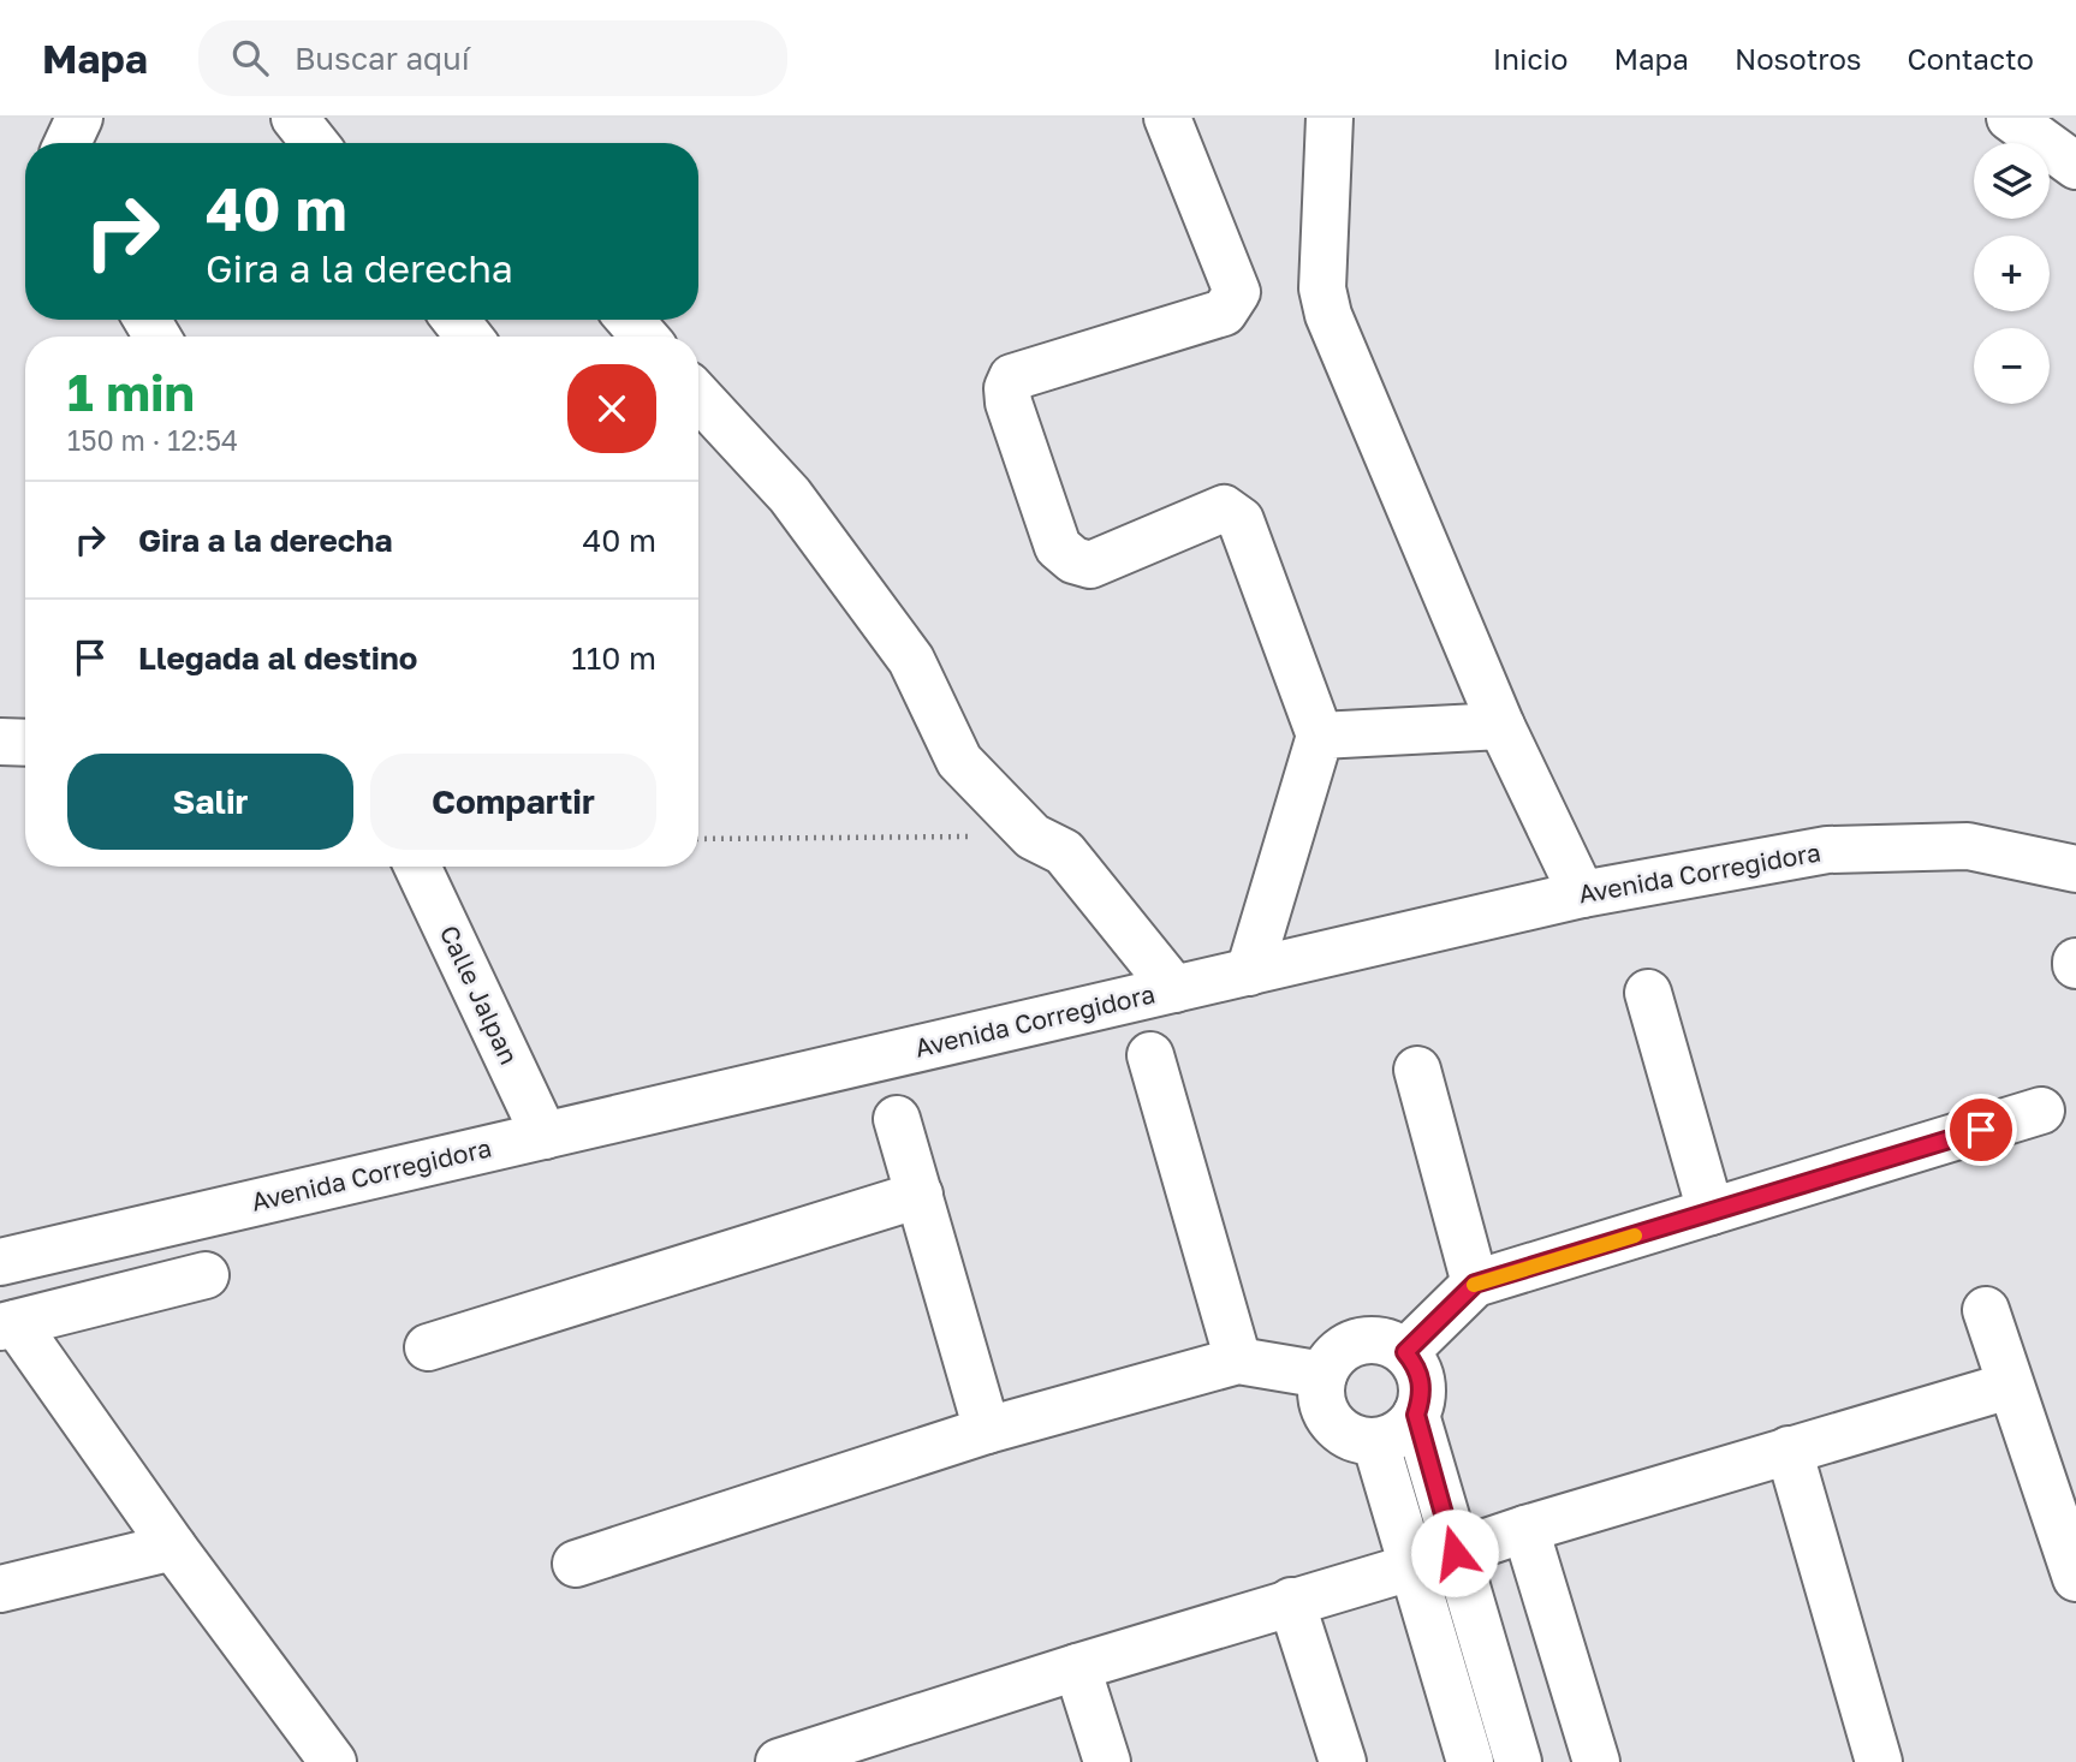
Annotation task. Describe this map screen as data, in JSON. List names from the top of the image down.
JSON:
{
  "streets": {
    "street": ["Avenida Corregidora", "Calle Jalpan"]
  },
  "crossings": [
    ["Avenida Corregidora", "Calle Jalpan"]
  ],
  "page": {
    "header": "Mapa",
    "search": "Buscar aquí",
    "nav": [
      "Inicio",
      "Mapa",
      "Nosotros",
      "Contacto"
    ],
    "map_buttons": ["+", "−"],
    "turn": ["40 m", "Gira a la derecha"],
    "heading": ["1 min", "150 m · 12:54"],
    "list": [
      {
        "name": "Gira a la derecha",
        "value": "40 m"
      },
      {
        "name": "Llegada al destino",
        "value": "110 m"
      }
    ],
    "buttons": ["Salir", "Compartir"]
  }
}
